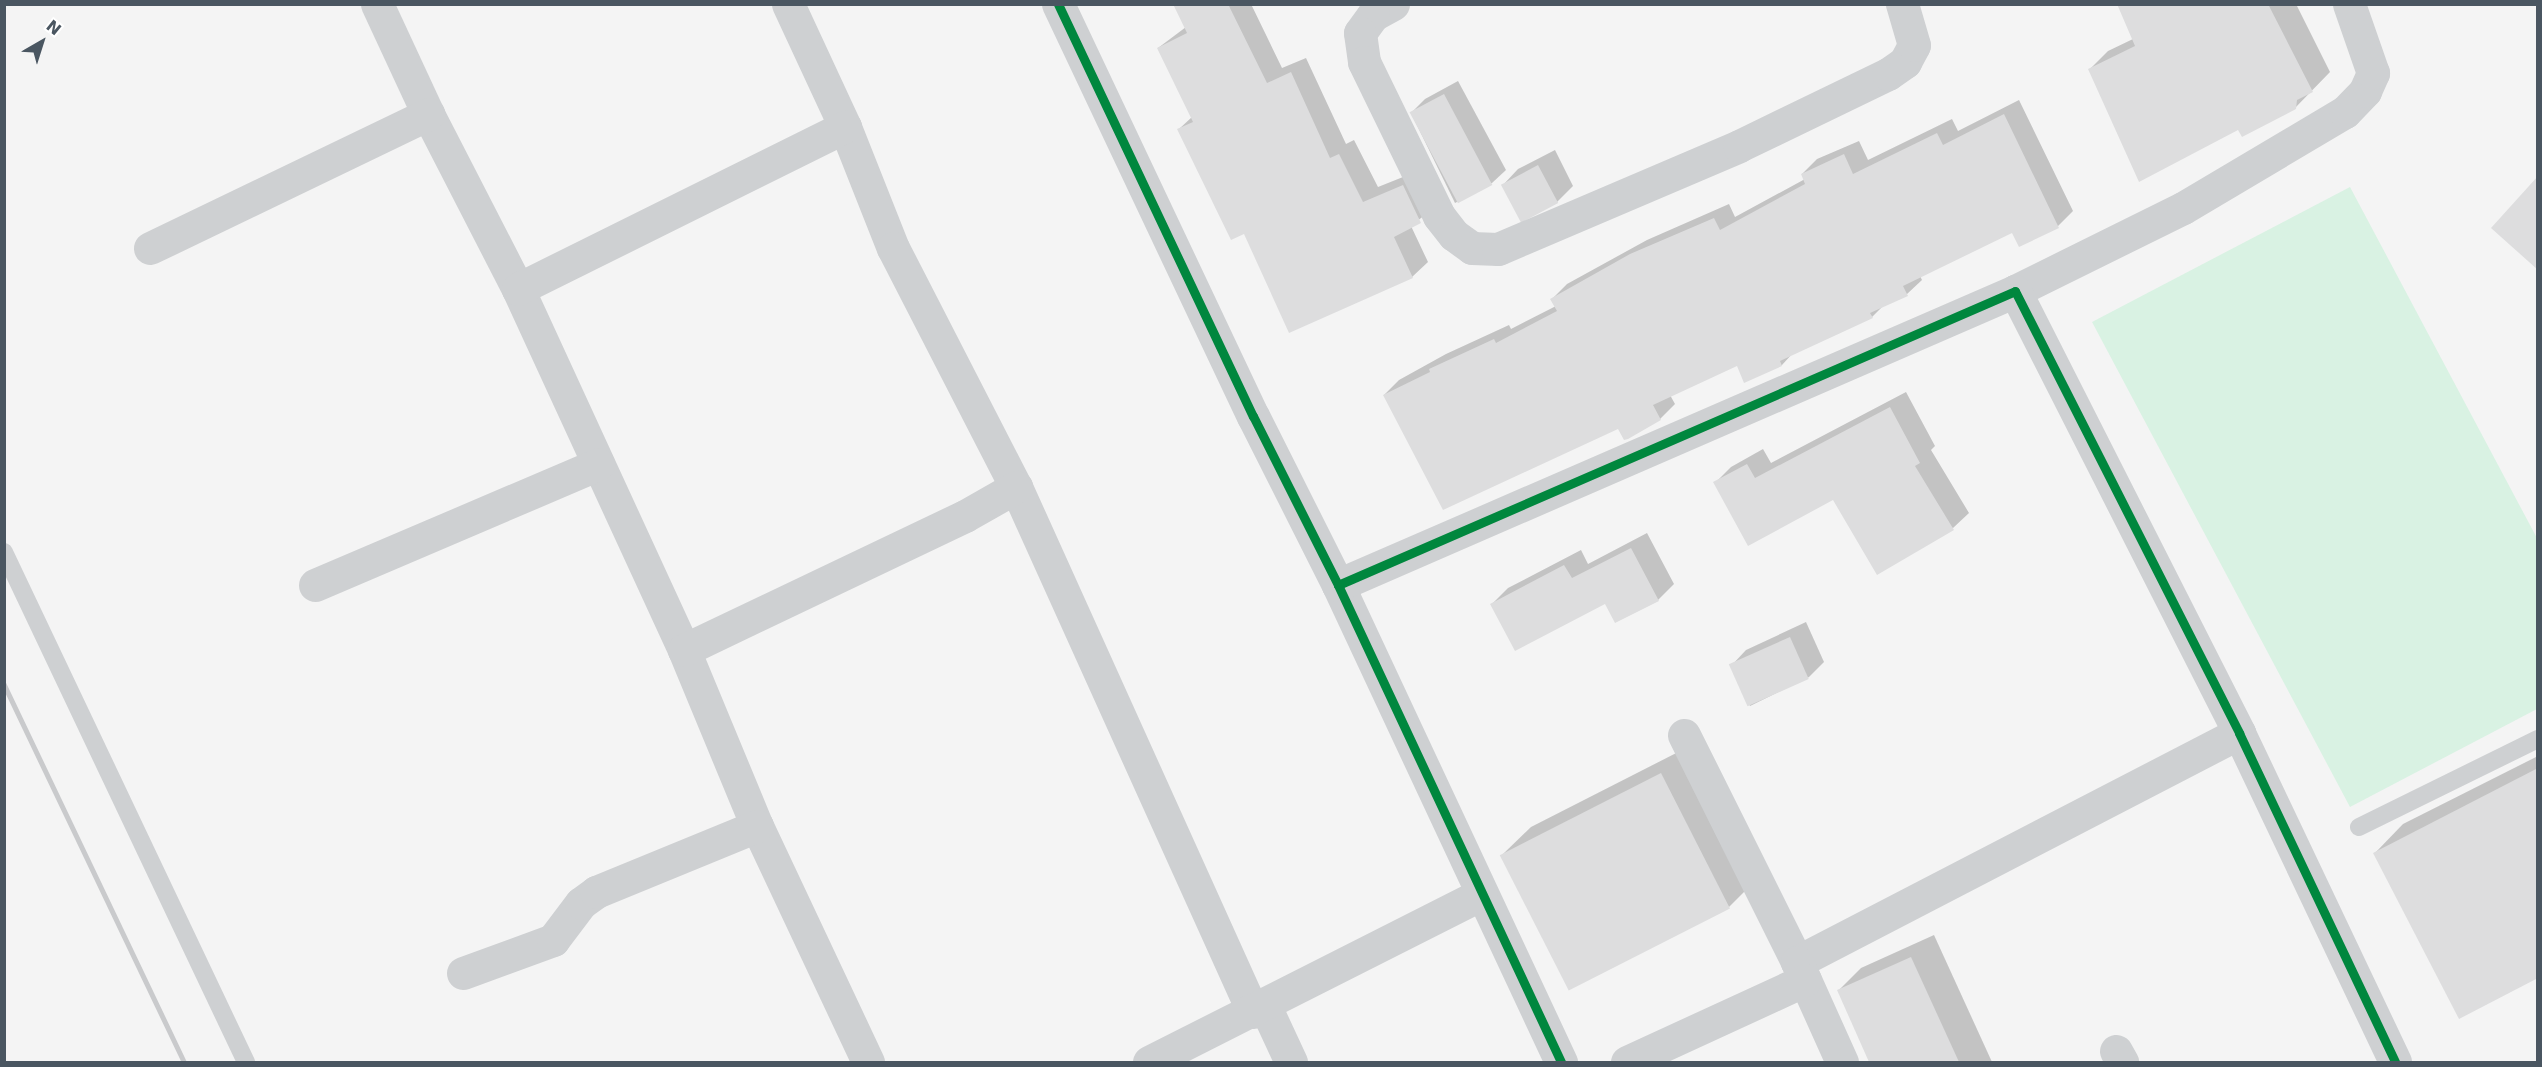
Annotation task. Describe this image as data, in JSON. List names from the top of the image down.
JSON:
{
  "north": "top right"
}
